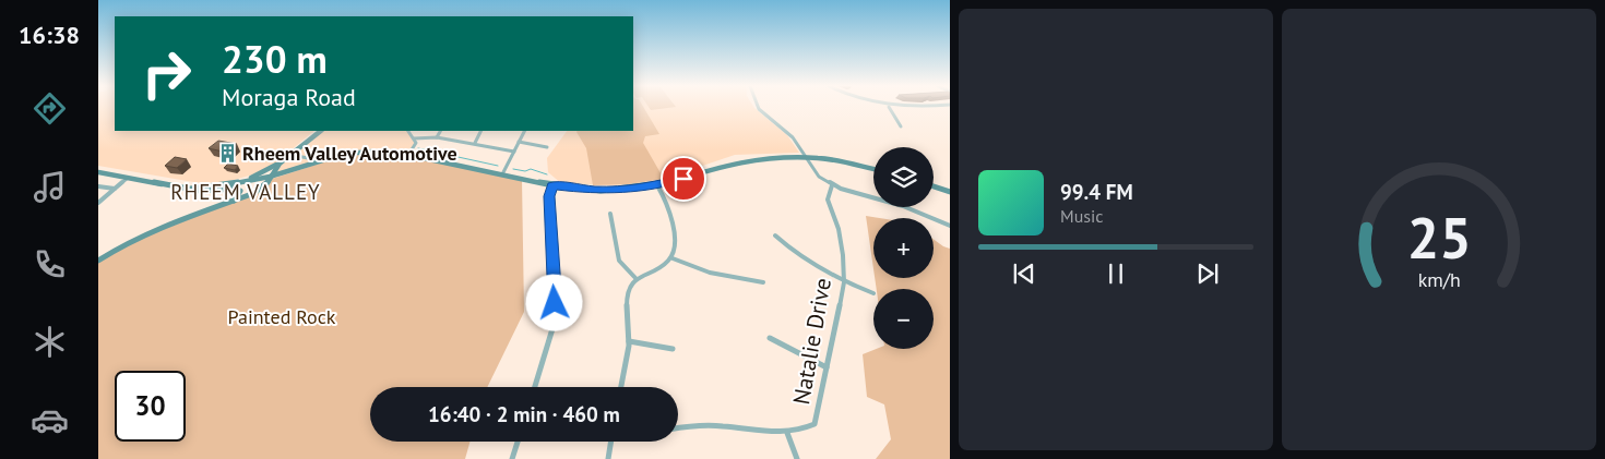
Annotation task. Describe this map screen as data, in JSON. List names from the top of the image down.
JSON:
{
  "streets": {
    "street": ["Natalie Drive"]
  },
  "districts": ["RHEEM VALLEY"],
  "parks": ["Painted Rock"],
  "places": {
    "building": ["Rheem Valley Automotive"]
  },
  "page": {
    "tabs": "16:38",
    "turn": ["230 m", "Moraga Road"],
    "map_buttons": ["+", "−"],
    "song": ["99.4 FM", "Music"],
    "limit": "30",
    "trip": "16:40 · 2 min · 460 m",
    "gauge": ["25", "km/h"]
  }
}
